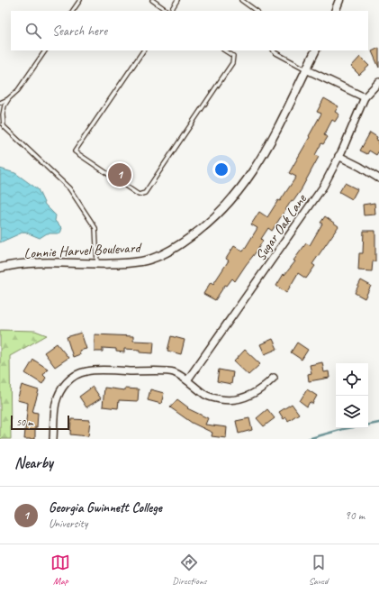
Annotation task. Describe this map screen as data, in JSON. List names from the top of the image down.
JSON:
{
  "streets": {
    "street": ["Sugar Oak Lane", "Lonnie Harvel Boulevard"]
  },
  "scale_bar": "50 m",
  "page": {
    "search": "Search here",
    "pins": "1",
    "scale": "50 m",
    "heading": "Nearby",
    "list": [
      {
        "mark": "1",
        "name": "Georgia Gwinnett College",
        "note": "University",
        "value": "90 m"
      }
    ],
    "nav": ["Map", "Directions", "Saved"]
  }
}
